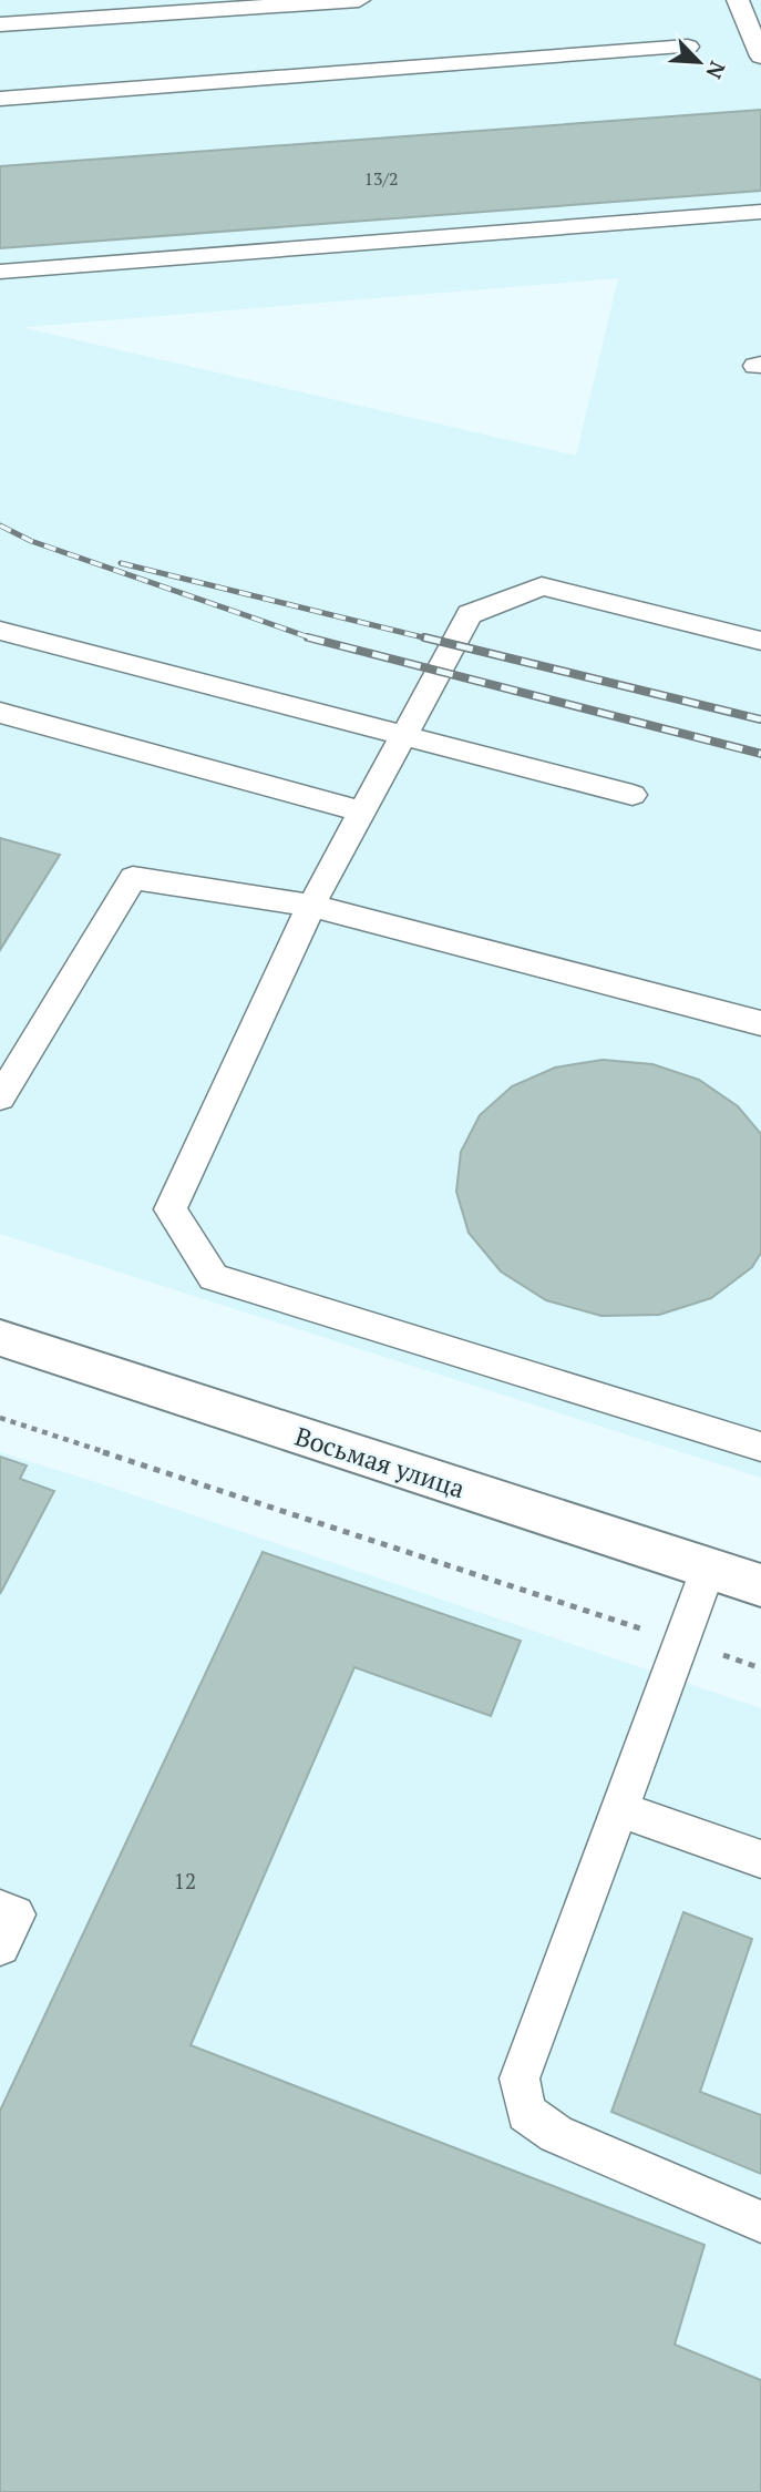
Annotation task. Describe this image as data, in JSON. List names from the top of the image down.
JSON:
{
  "streets": {
    "street": ["Восьмая улица"]
  },
  "house_numbers": ["13/2", "12"],
  "north": "bottom right"
}
